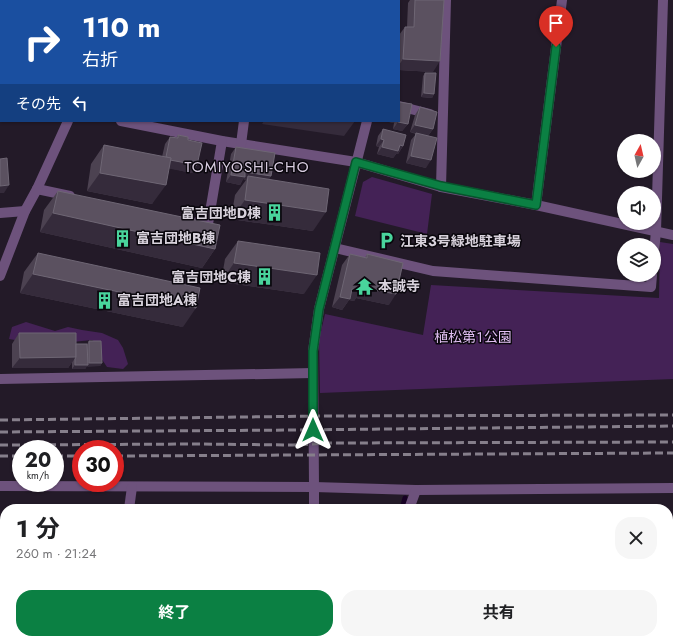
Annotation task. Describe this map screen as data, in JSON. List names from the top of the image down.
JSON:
{
  "districts": ["TOMIYOSHI-CHO"],
  "parks": ["植松第１公園"],
  "places": {
    "building": [
      "富吉団地D棟",
      "富吉団地B棟",
      "富吉団地C棟",
      "富吉団地A棟"
    ],
    "parking": ["江東３号緑地駐車場"],
    "temple": ["本誠寺"]
  },
  "north": "top",
  "page": {
    "turn": ["110 m", "右折"],
    "then": "その先",
    "speed": "20 km/h",
    "limit": "30",
    "heading": ["1 分", "260 m · 21:24"],
    "buttons": ["終了", "共有"]
  }
}
